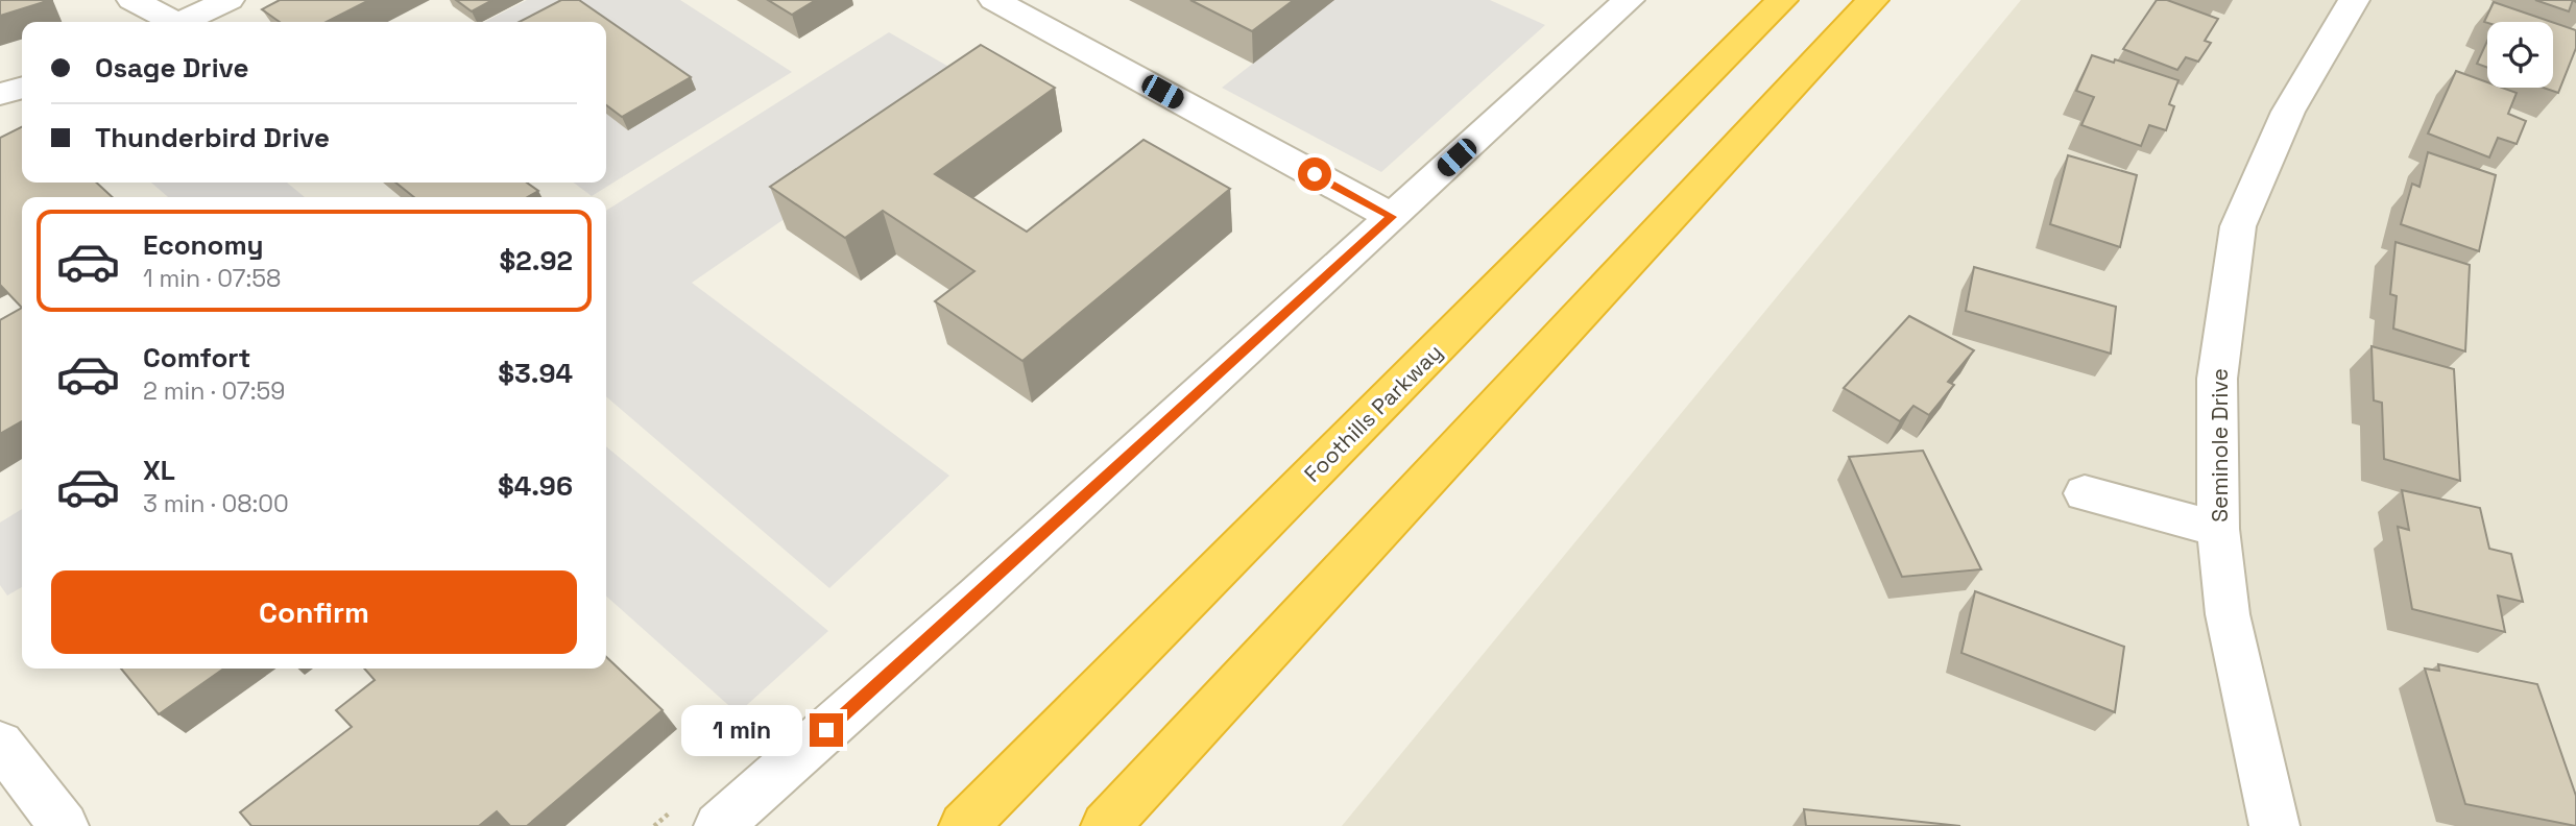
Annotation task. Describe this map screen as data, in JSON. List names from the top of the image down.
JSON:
{
  "streets": {
    "highway": ["Foothills Parkway"],
    "street": ["Seminole Drive"]
  },
  "page": {
    "banner": ["Osage Drive", "Thunderbird Drive"],
    "list": [
      {
        "name": "Economy",
        "note": "1 min · 07:58",
        "value": "$2.92"
      },
      {
        "name": "Comfort",
        "note": "2 min · 07:59",
        "value": "$3.94"
      },
      {
        "name": "XL",
        "note": "3 min · 08:00",
        "value": "$4.96"
      }
    ],
    "buttons": "Confirm",
    "bubble": "1 min"
  }
}
